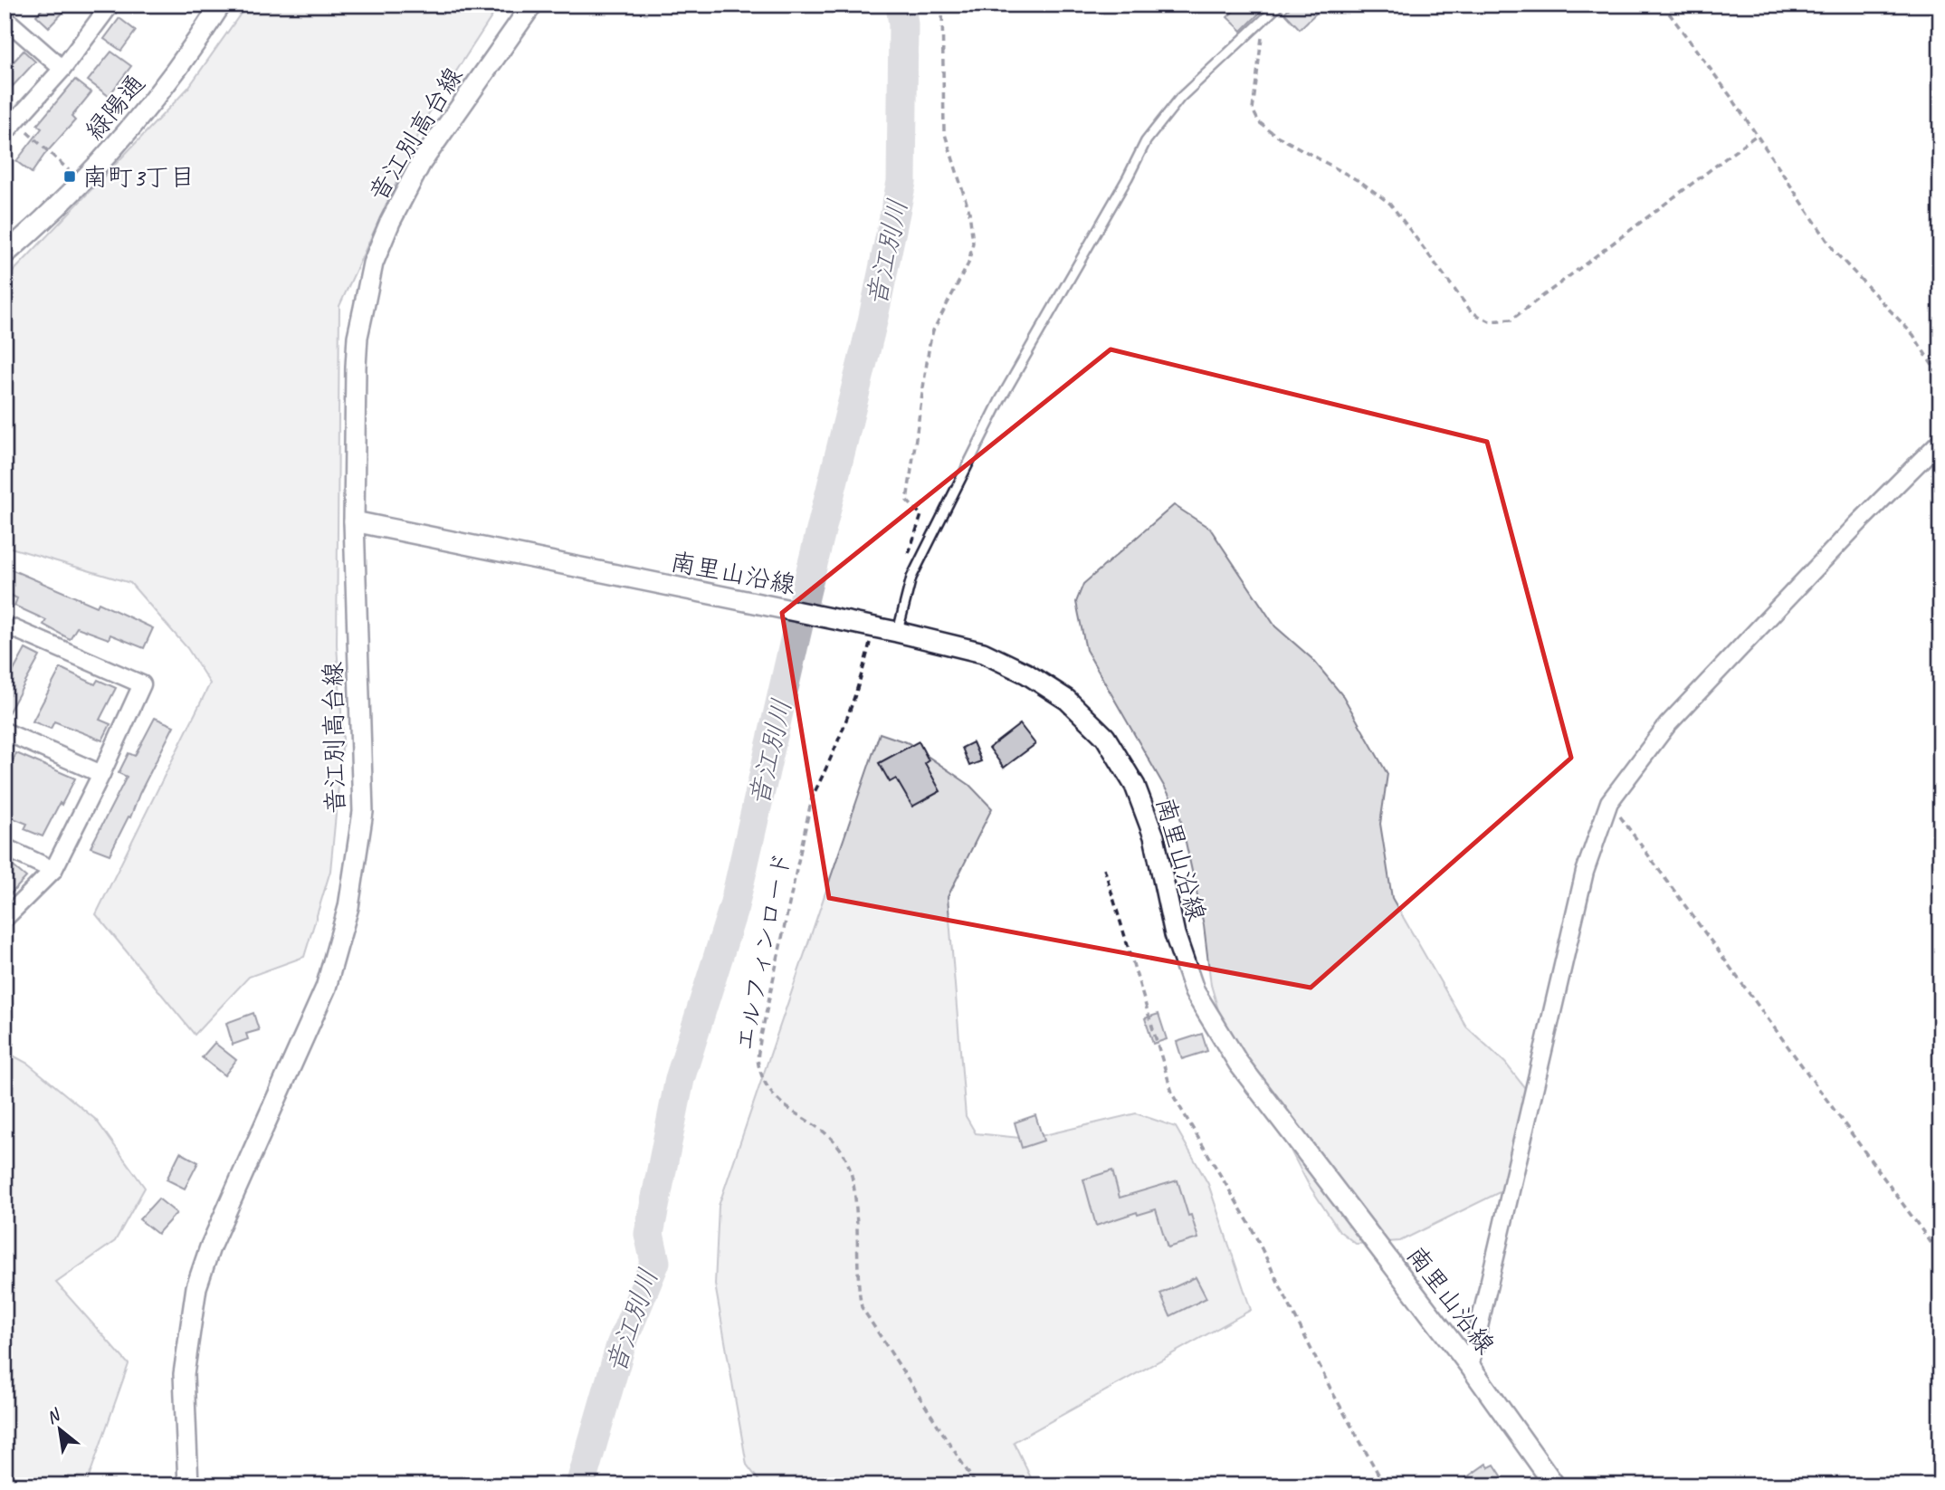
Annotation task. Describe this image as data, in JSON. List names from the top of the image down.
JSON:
{
  "streets": {
    "street": ["緑陽通", "音江別高台線", "南里山沿線"],
    "path": ["エルフィンロード"]
  },
  "crossings": [
    ["音江別高台線", "南里山沿線"],
    ["南里山沿線", "エルフィンロード"]
  ],
  "water": ["音江別川"],
  "places": {
    "transit": ["南町3丁目"]
  },
  "north": "top left"
}
